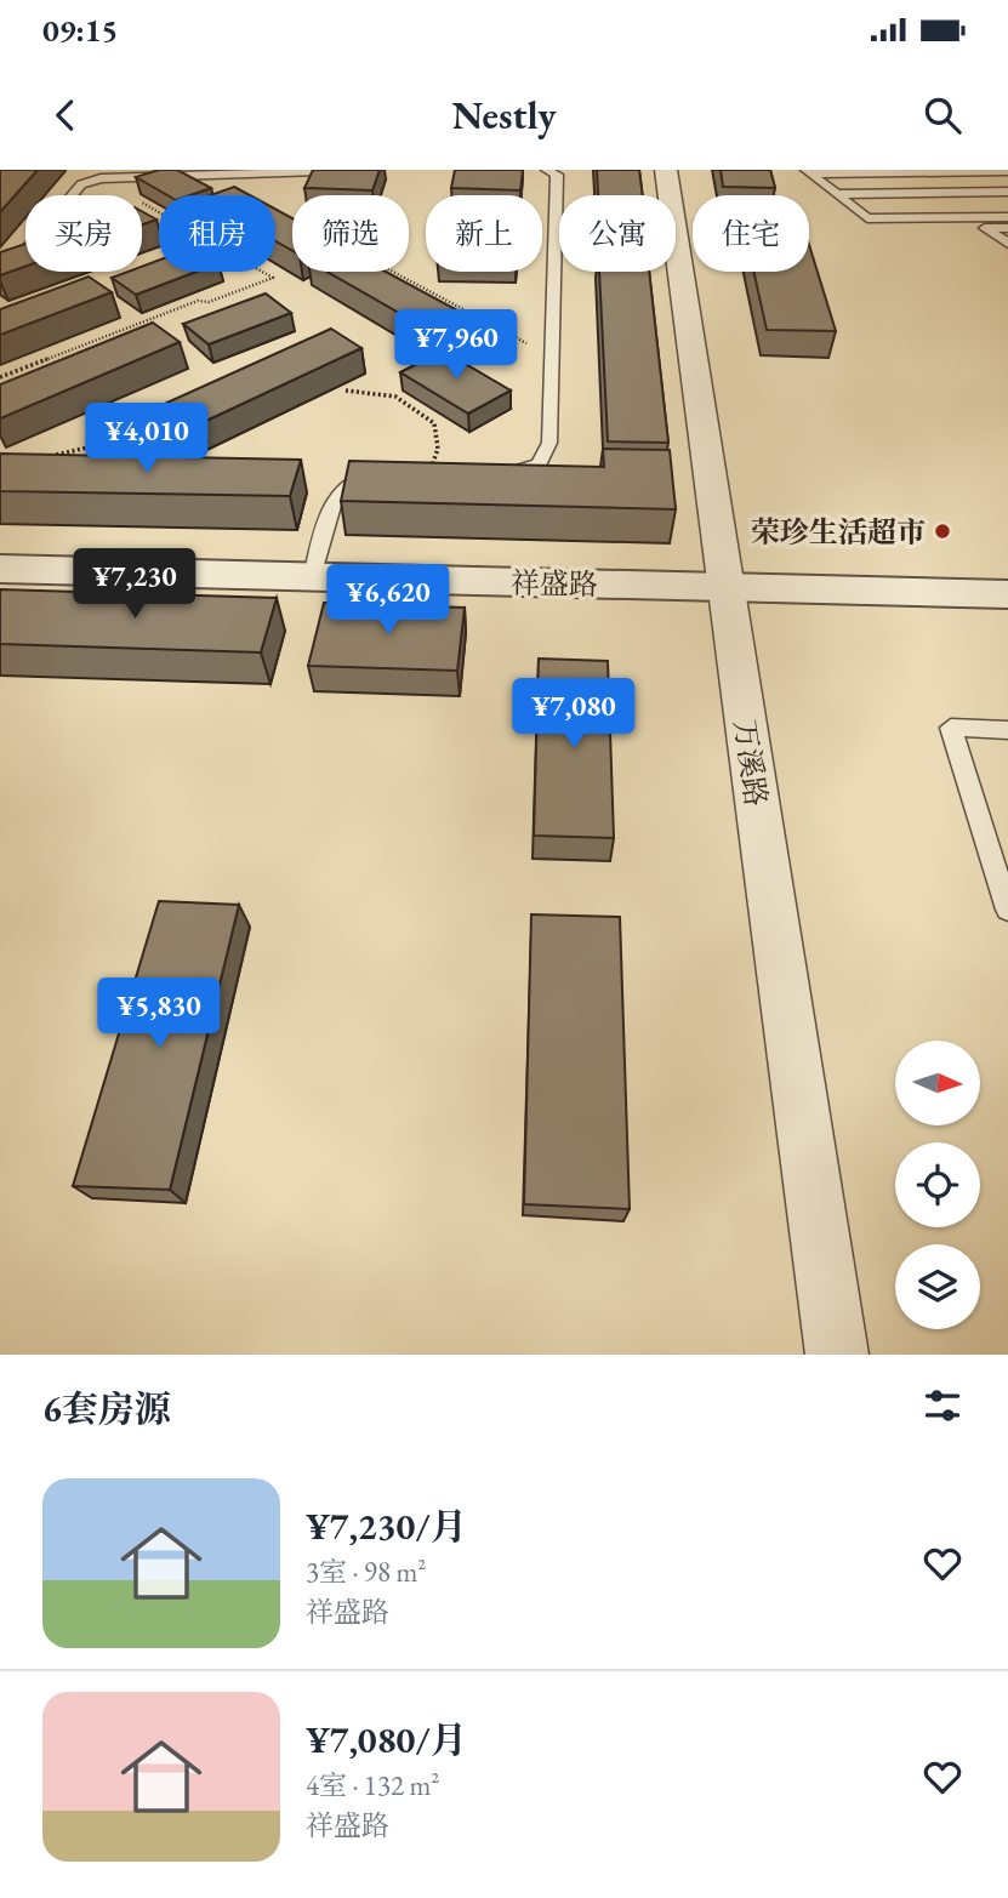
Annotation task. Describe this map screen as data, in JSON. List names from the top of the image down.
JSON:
{
  "streets": {
    "street": ["祥盛路", "万溪路"]
  },
  "crossings": [
    ["祥盛路", "万溪路"]
  ],
  "places": ["荣珍生活超市"],
  "north": "right",
  "page": {
    "status": "09:15",
    "header": "Nestly",
    "chip": [
      "买房",
      "租房",
      "筛选",
      "新上",
      "公寓",
      "住宅"
    ],
    "price": [
      "¥7,960",
      "¥4,010",
      "¥7,230",
      "¥6,620",
      "¥7,080",
      "¥5,830"
    ],
    "heading": "6套房源",
    "list": [
      {
        "name": "¥7,230/月",
        "note": "3室 · 98 m² · 祥盛路"
      },
      {
        "name": "¥7,080/月",
        "note": "4室 · 132 m² · 祥盛路"
      }
    ]
  }
}
